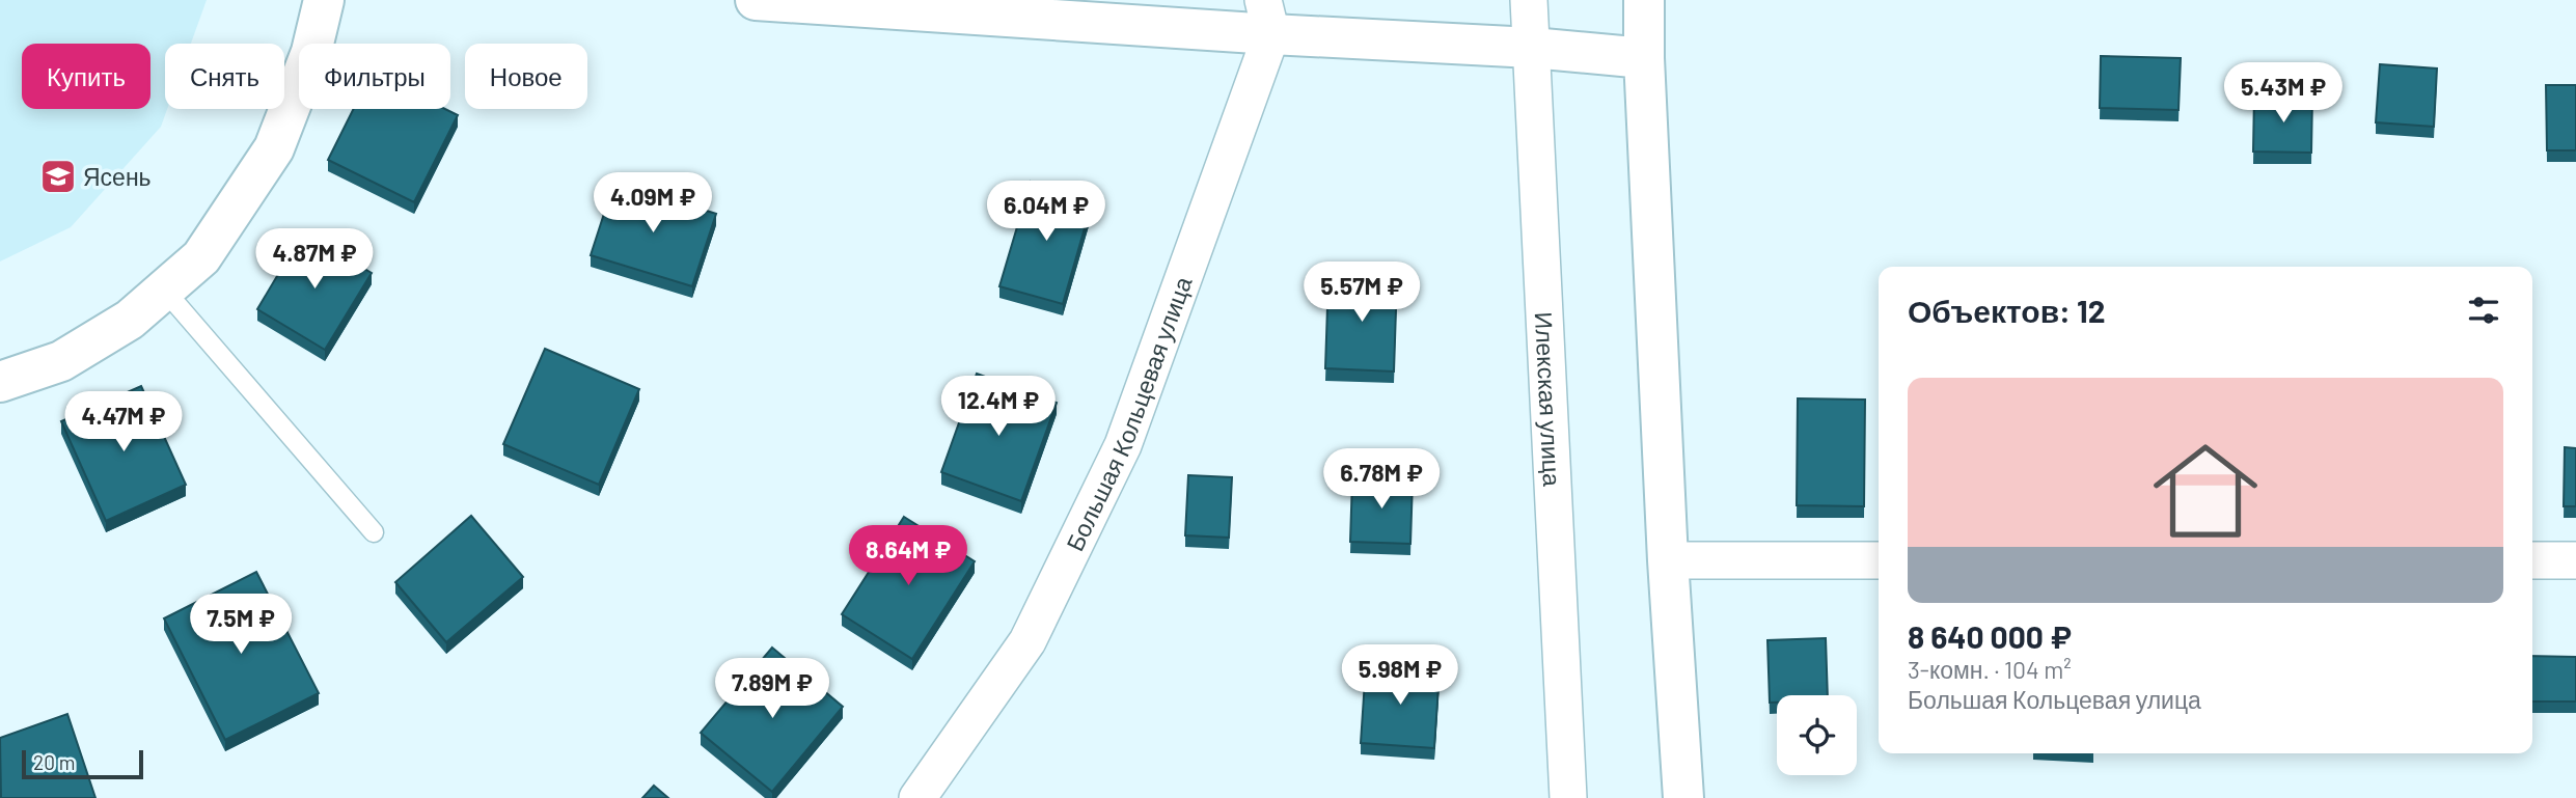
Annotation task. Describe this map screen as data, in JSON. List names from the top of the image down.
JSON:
{
  "streets": {
    "street": ["Илекская улица", "Большая Кольцевая улица"]
  },
  "places": {
    "school or university": ["Ясень"]
  },
  "scale_bar": "20 m",
  "page": {
    "chip": [
      "Купить",
      "Снять",
      "Фильтры",
      "Новое"
    ],
    "price": [
      "5.43M ₽",
      "4.09M ₽",
      "6.04M ₽",
      "4.87M ₽",
      "5.57M ₽",
      "12.4M ₽",
      "4.47M ₽",
      "6.78M ₽",
      "8.64M ₽",
      "7.5M ₽",
      "5.98M ₽",
      "7.89M ₽"
    ],
    "heading": "Объектов: 12",
    "list": [
      {
        "name": "8 640 000 ₽",
        "note": "3-комн. · 104 m² · Большая Кольцевая улица"
      }
    ],
    "scale": "20 m"
  }
}
